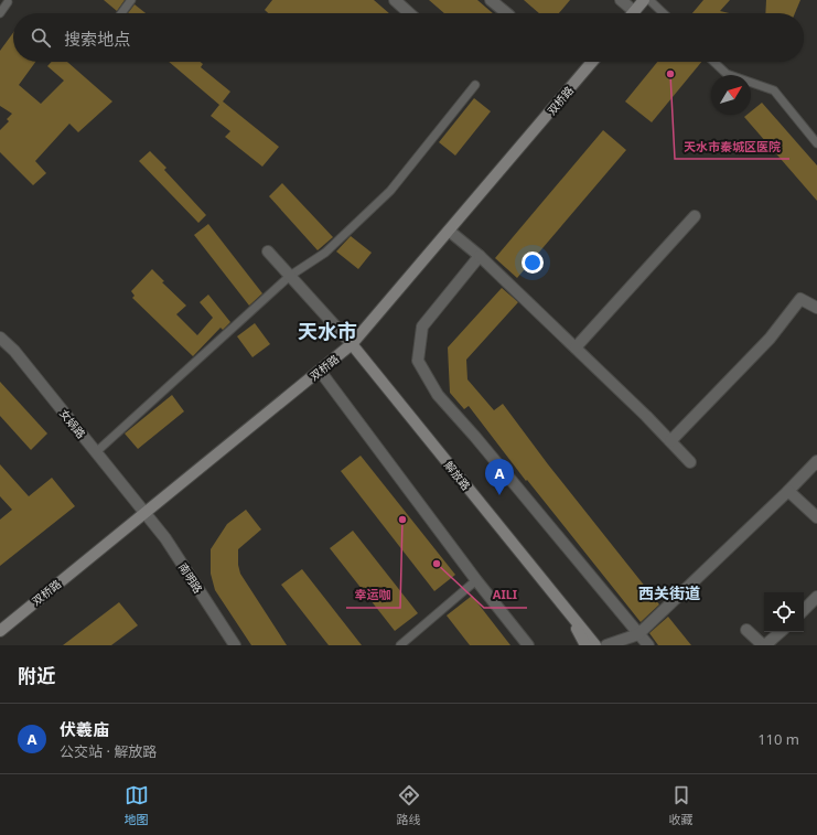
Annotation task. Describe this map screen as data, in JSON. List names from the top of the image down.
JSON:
{
  "streets": {
    "main road": ["双桥路", "解放路"],
    "street": ["女娲路", "南明路"]
  },
  "crossings": [
    ["双桥路", "女娲路"],
    ["双桥路", "解放路"],
    ["双桥路", "南明路"],
    ["女娲路", "南明路"]
  ],
  "districts": ["天水市", "西关街道"],
  "places": ["天水市秦城区医院", "幸运咖", "AILI"],
  "north": "top right",
  "page": {
    "search": "搜索地点",
    "pins": "A",
    "heading": "附近",
    "list": [
      {
        "mark": "A",
        "name": "伏羲庙",
        "note": "公交站 · 解放路",
        "value": "110 m"
      }
    ],
    "nav": ["地图", "路线", "收藏"]
  }
}
